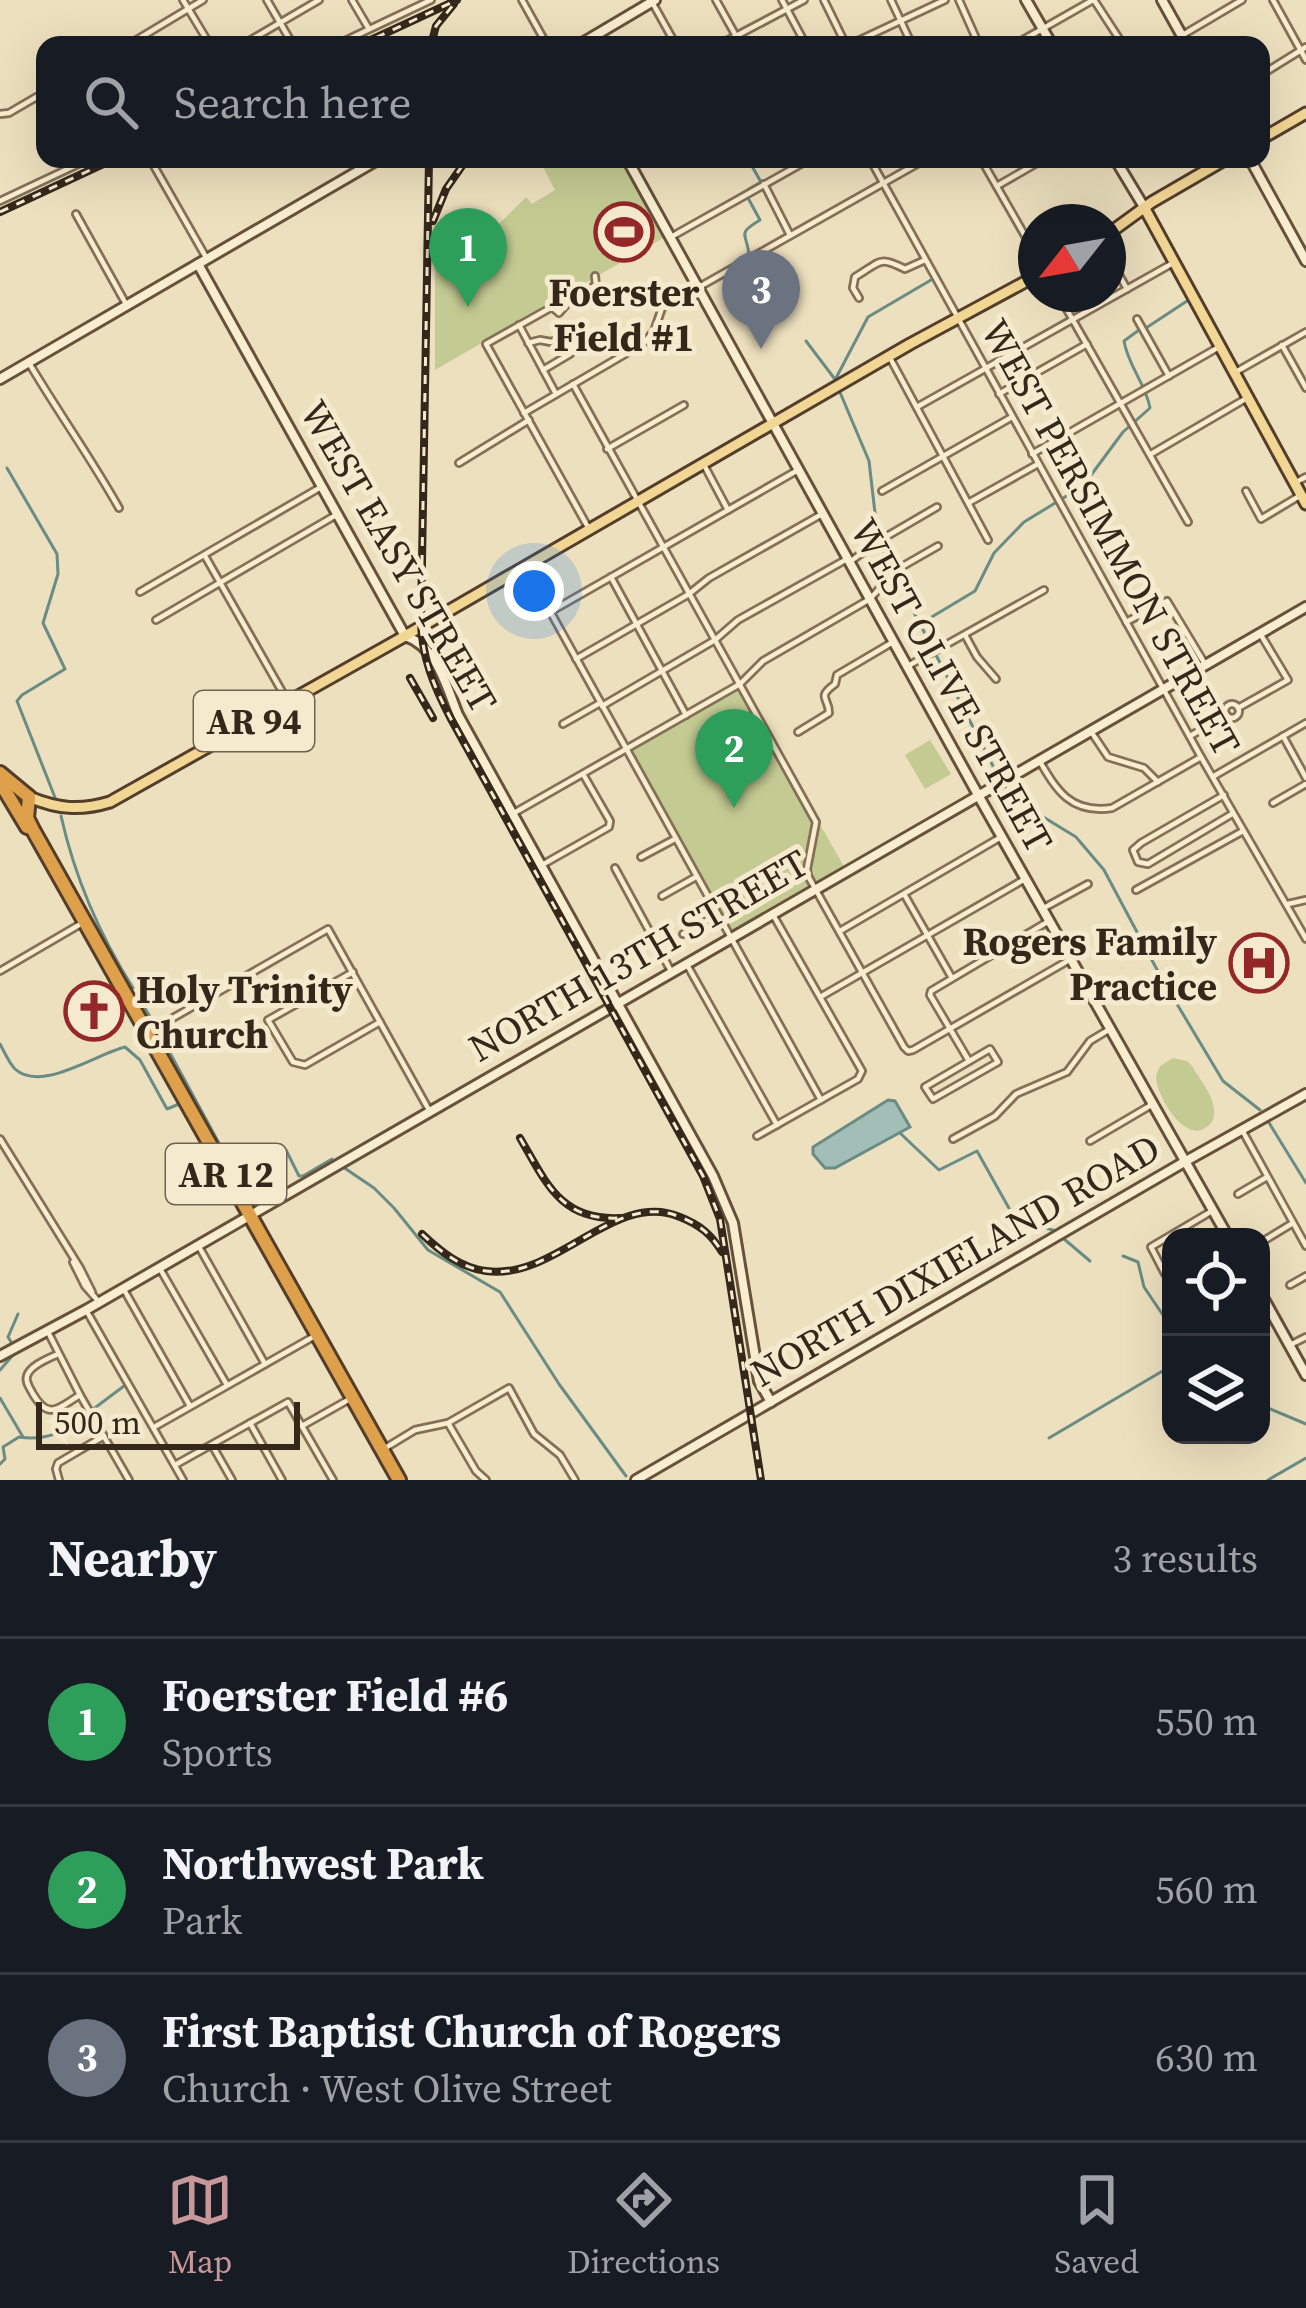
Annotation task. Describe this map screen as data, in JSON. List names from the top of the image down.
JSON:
{
  "streets": {
    "highway": ["AR 12"],
    "main road": [
      "WEST EASY STREET",
      "WEST OLIVE STREET",
      "AR 94",
      "NORTH 13TH STREET",
      "NORTH DIXIELAND ROAD"
    ],
    "street": ["WEST PERSIMMON STREET"]
  },
  "crossings": [
    ["WEST PERSIMMON STREET", "AR 94"],
    ["WEST PERSIMMON STREET", "NORTH 13TH STREET"],
    ["WEST EASY STREET", "AR 94"],
    ["WEST EASY STREET", "NORTH 13TH STREET"],
    ["WEST EASY STREET", "NORTH DIXIELAND ROAD"],
    ["WEST OLIVE STREET", "AR 94"],
    ["WEST OLIVE STREET", "NORTH 13TH STREET"],
    ["WEST OLIVE STREET", "NORTH DIXIELAND ROAD"],
    ["NORTH 13TH STREET", "AR 12"]
  ],
  "places": {
    "sports": ["Foerster Field #1"],
    "hospital": ["Rogers Family Practice"],
    "church": ["Holy Trinity Church"]
  },
  "scale_bar": "500 m",
  "north": "bottom left",
  "page": {
    "search": "Search here",
    "pins": ["1", "3", "2"],
    "scale": "500 m",
    "heading": ["Nearby", "3 results"],
    "list": [
      {
        "mark": "1",
        "name": "Foerster Field #6",
        "note": "Sports",
        "value": "550 m"
      },
      {
        "mark": "2",
        "name": "Northwest Park",
        "note": "Park",
        "value": "560 m"
      },
      {
        "mark": "3",
        "name": "First Baptist Church of Rogers",
        "note": "Church · West Olive Street",
        "value": "630 m"
      }
    ],
    "nav": ["Map", "Directions", "Saved"]
  }
}
